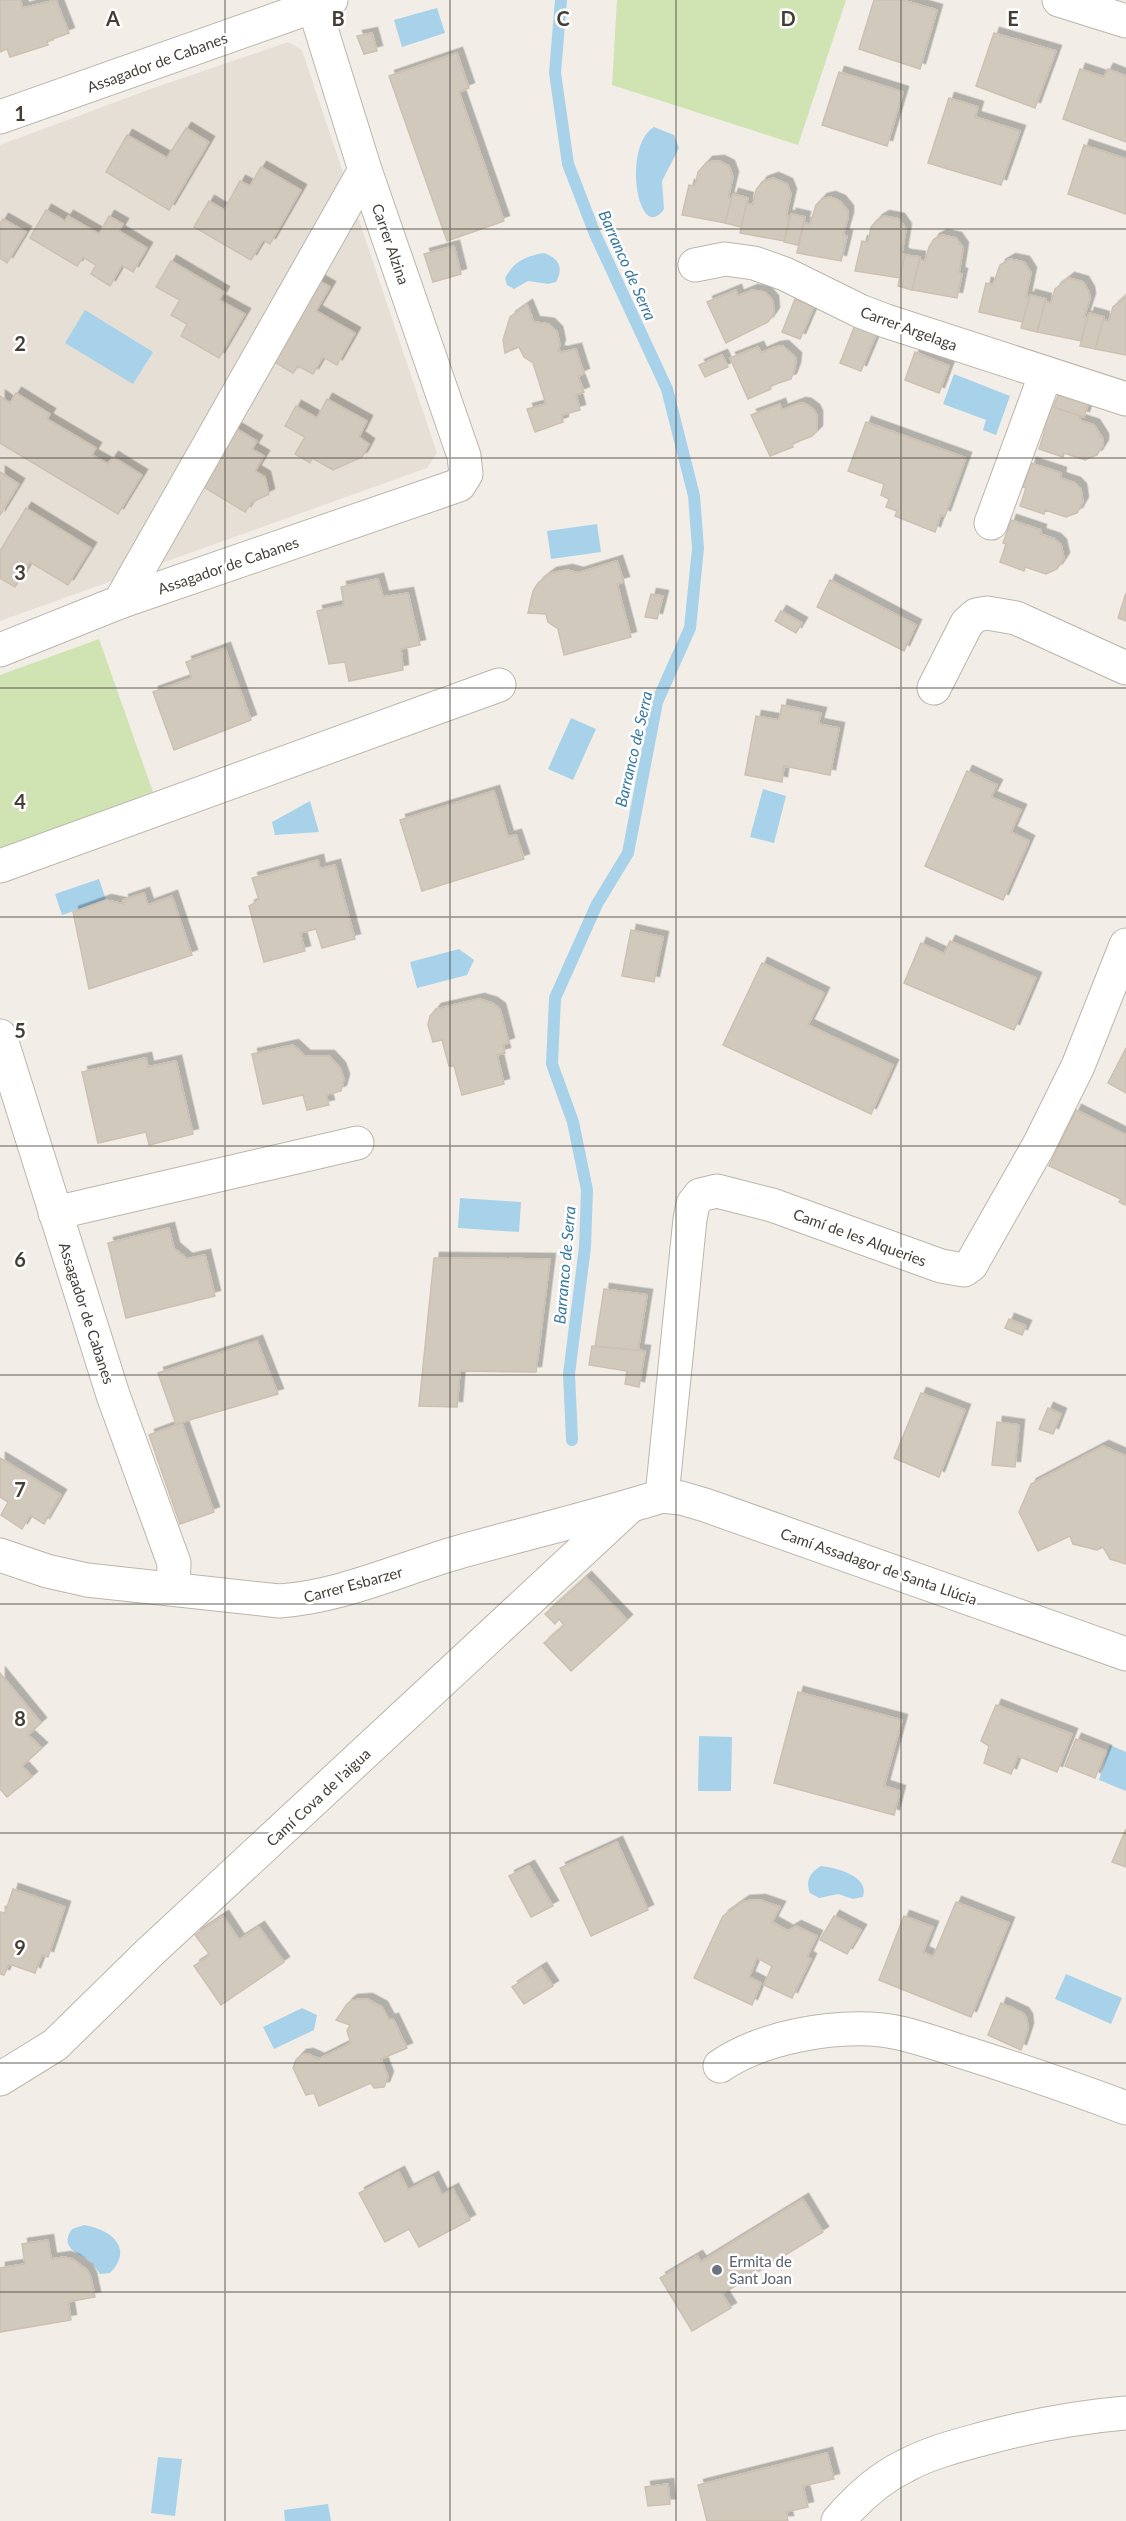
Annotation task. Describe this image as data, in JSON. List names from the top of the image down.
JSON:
{
  "streets": {
    "street": [
      "Assagador de Cabanes",
      "Carrer Alzina",
      "Carrer Argelaga",
      "Camí de les Alqueries",
      "Camí Assadagor de Santa Llúcia",
      "Carrer Esbarzer",
      "Camí Cova de l'aigua"
    ]
  },
  "crossings": [
    ["Assagador de Cabanes", "Carrer Alzina"],
    ["Assagador de Cabanes", "Carrer Esbarzer"],
    ["Camí de les Alqueries", "Camí Assadagor de Santa Llúcia"],
    ["Camí Assadagor de Santa Llúcia", "Carrer Esbarzer"],
    ["Camí Assadagor de Santa Llúcia", "Camí Cova de l'aigua"],
    ["Carrer Esbarzer", "Camí Cova de l'aigua"]
  ],
  "water": ["Barranco de Serra"],
  "places": ["Ermita de Sant Joan"],
  "grid": {
    "columns": [
      "A",
      "B",
      "C",
      "D",
      "E"
    ],
    "rows": [
      "1",
      "2",
      "3",
      "4",
      "5",
      "6",
      "7",
      "8",
      "9"
    ]
  }
}
